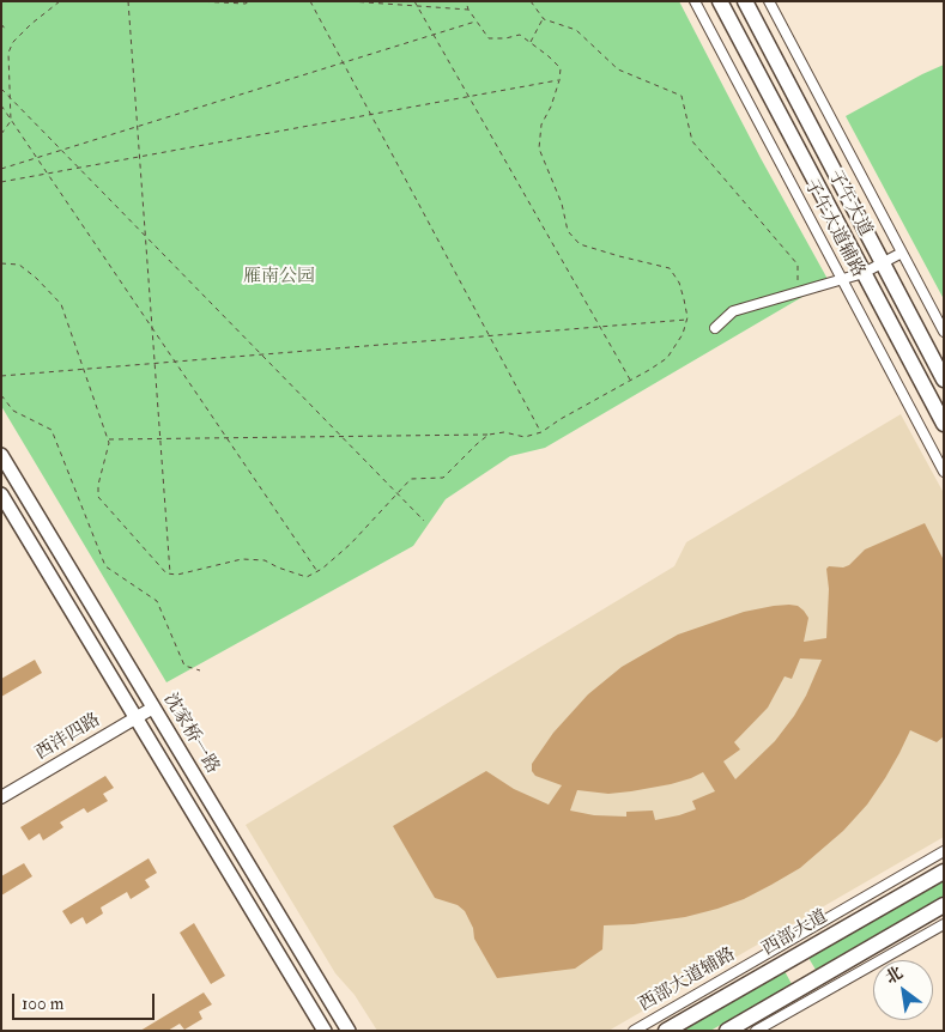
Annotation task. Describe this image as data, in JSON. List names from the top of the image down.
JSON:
{
  "streets": {
    "main road": ["子午大道", "沈家桥一路", "西部大道"],
    "street": ["子午大道辅路", "西沣四路", "西部大道辅路"]
  },
  "crossings": [
    ["沈家桥一路", "西沣四路"]
  ],
  "parks": ["雁南公园"],
  "scale_bar": "100 m",
  "north": "top left"
}
